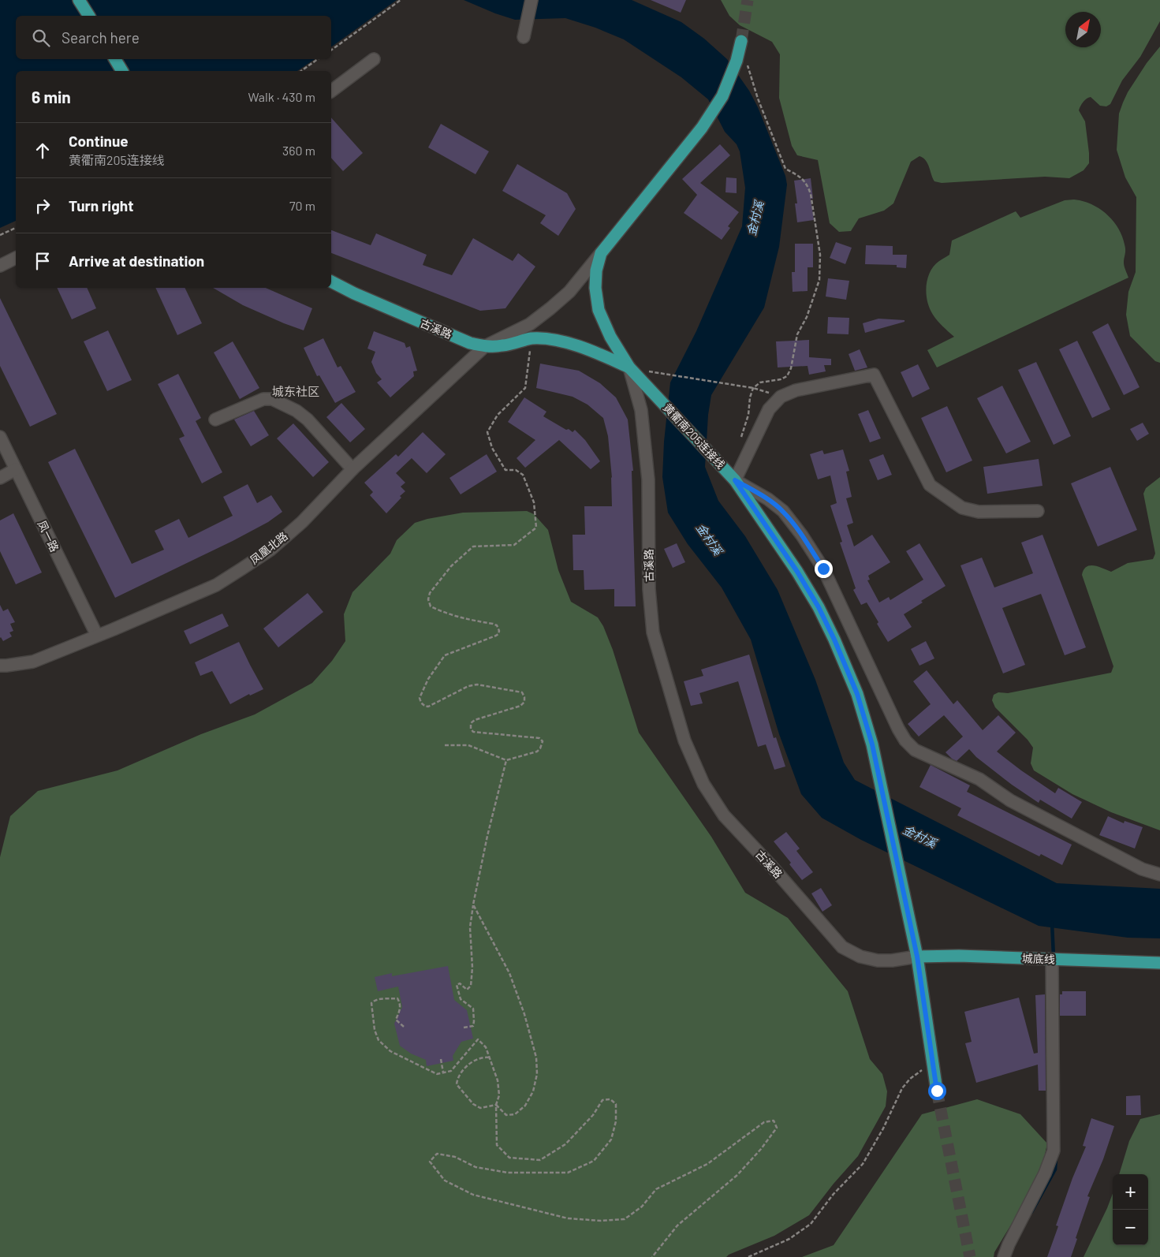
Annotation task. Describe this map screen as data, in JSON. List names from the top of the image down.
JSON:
{
  "streets": {
    "main road": ["古溪路", "黄衢南205连接线", "城底线"],
    "street": ["凤一路", "凤凰北路"]
  },
  "crossings": [
    ["古溪路", "黄衢南205连接线"],
    ["古溪路", "凤凰北路"],
    ["古溪路", "城底线"],
    ["黄衢南205连接线", "凤凰北路"],
    ["黄衢南205连接线", "城底线"],
    ["凤一路", "凤凰北路"]
  ],
  "districts": ["城东社区"],
  "water": ["金村溪"],
  "north": "top right",
  "page": {
    "search": "Search here",
    "heading": ["6 min", "Walk · 430 m"],
    "list": [
      ["Continue", "黄衢南205连接线", "360 m"],
      ["Turn right", "70 m"],
      "Arrive at destination"
    ],
    "map_buttons": ["+", "−"]
  }
}
